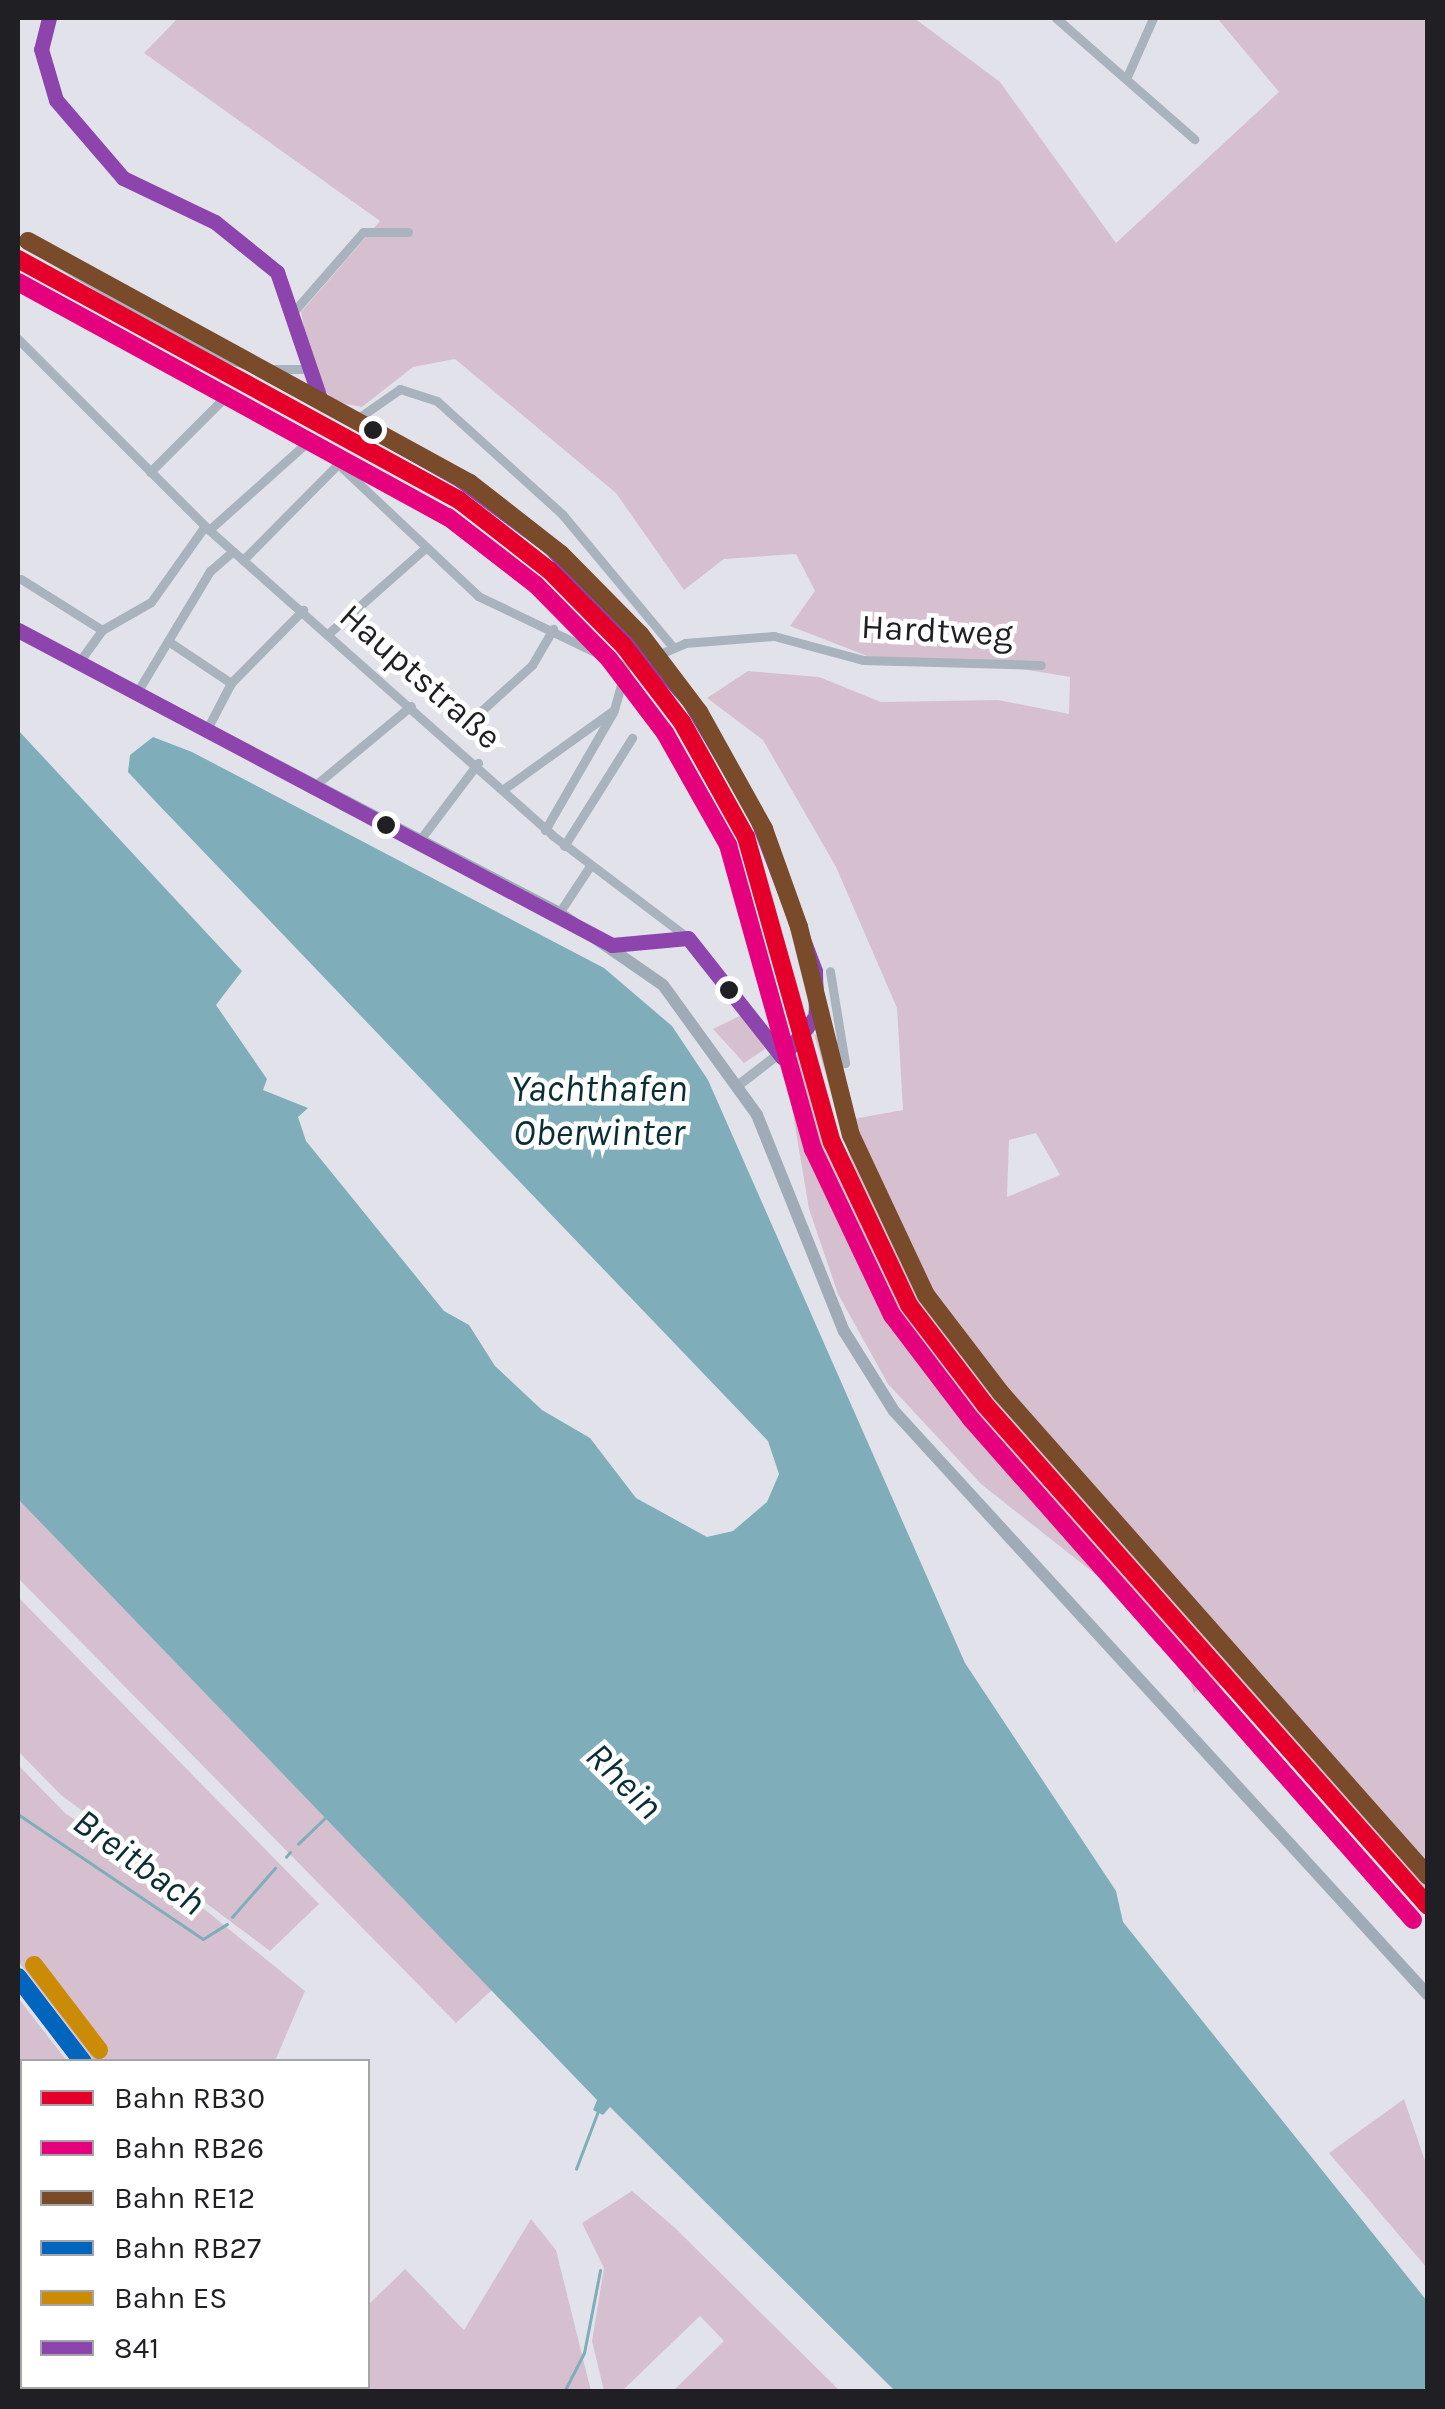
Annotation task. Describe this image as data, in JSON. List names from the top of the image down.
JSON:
{
  "streets": {
    "street": ["Hardtweg", "Hauptstraße"]
  },
  "water": ["Yachthafen Oberwinter", "Rhein", "Breitbach"],
  "lines": [
    "transit line 841",
    "rail line RE12",
    "rail line RB30",
    "rail line RB26",
    "rail line ES",
    "rail line RB27"
  ],
  "legend": [
    "Bahn RB30",
    "Bahn RB26",
    "Bahn RE12",
    "Bahn RB27",
    "Bahn ES",
    "841"
  ]
}
